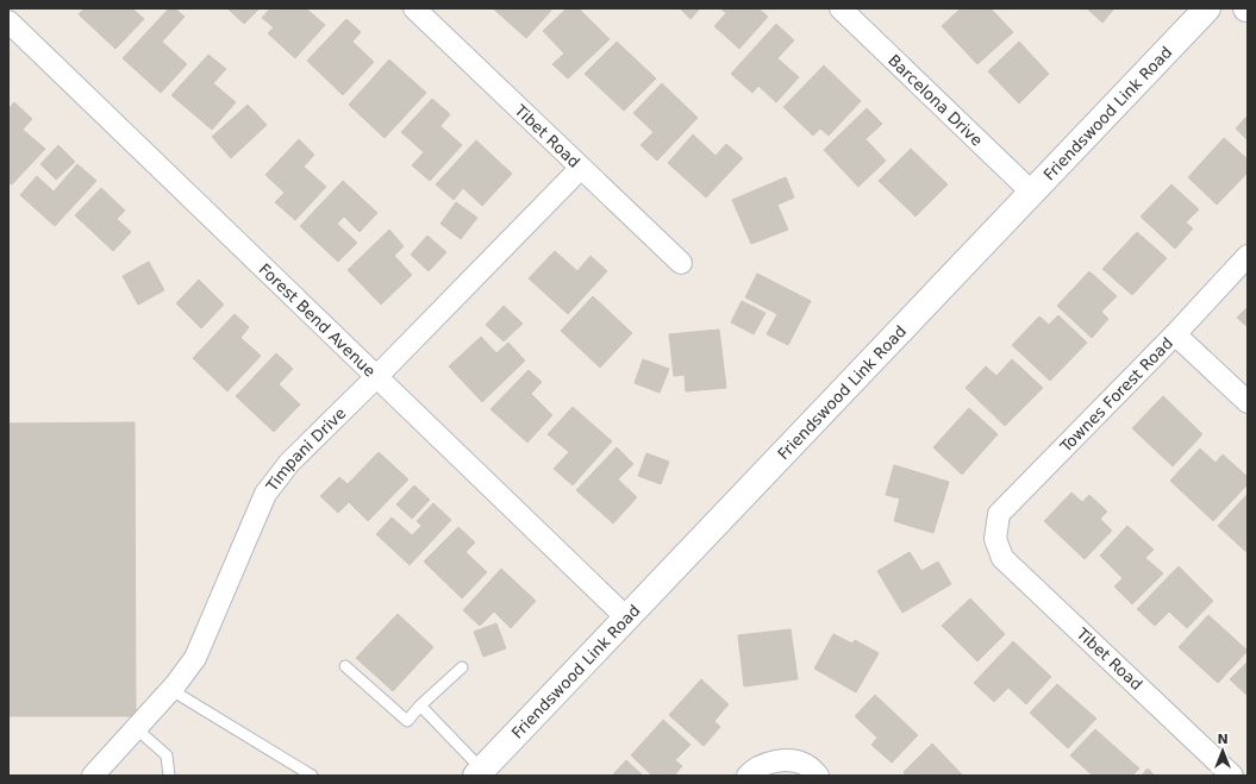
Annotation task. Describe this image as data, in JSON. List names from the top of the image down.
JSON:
{
  "streets": {
    "main road": ["Friendswood Link Road"],
    "street": [
      "Barcelona Drive",
      "Tibet Road",
      "Forest Bend Avenue",
      "Townes Forest Road",
      "Timpani Drive"
    ]
  },
  "crossings": [
    ["Barcelona Drive", "Friendswood Link Road"],
    ["Friendswood Link Road", "Forest Bend Avenue"],
    ["Tibet Road", "Townes Forest Road"],
    ["Tibet Road", "Timpani Drive"],
    ["Forest Bend Avenue", "Timpani Drive"]
  ],
  "north": "top"
}
